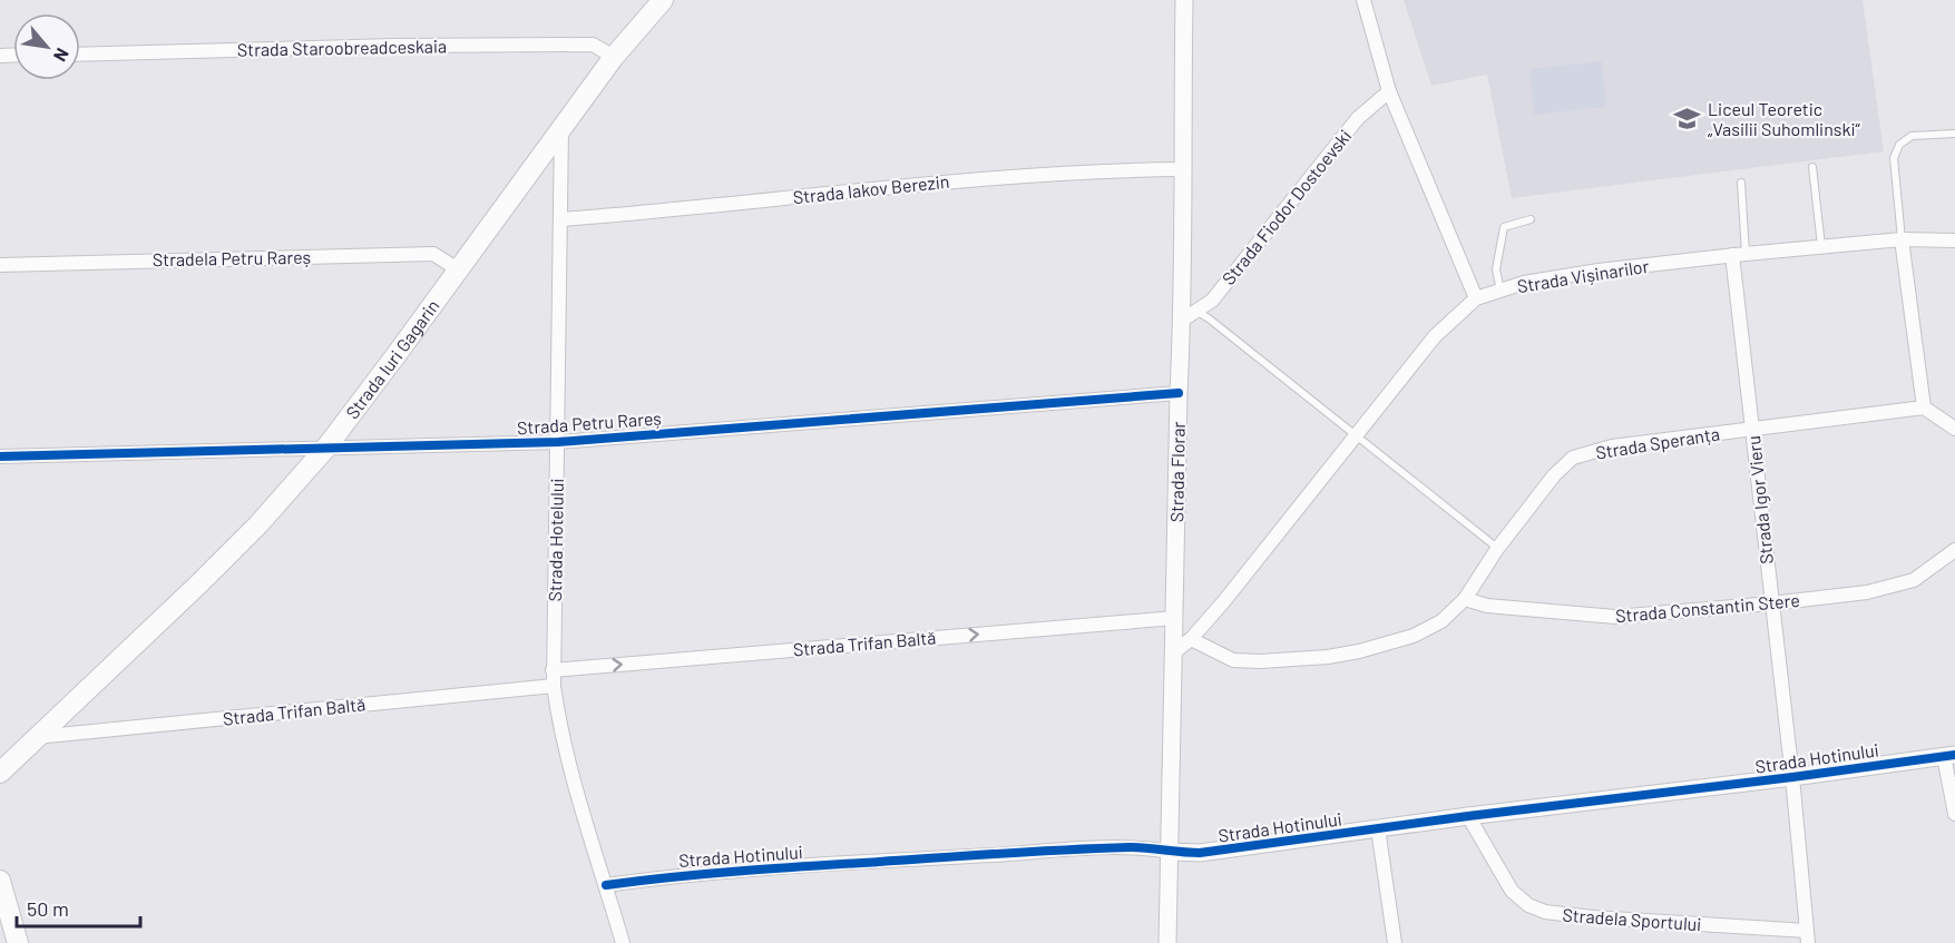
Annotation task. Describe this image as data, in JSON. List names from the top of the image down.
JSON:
{
  "streets": {
    "main road": ["Strada Iuri Gagarin"],
    "street": [
      "Strada Staroobreadceskaia",
      "Strada Iakov Berezin",
      "Strada Fiodor Dostoevski",
      "Stradela Petru Rareș",
      "Strada Vișinarilor",
      "Strada Petru Rareș",
      "Strada Speranța",
      "Strada Florar",
      "Strada Igor Vieru",
      "Strada Hotelului",
      "Strada Constantin Stere",
      "Strada Trifan Baltă",
      "Strada Hotinului",
      "Stradela Sportului"
    ]
  },
  "crossings": [
    ["Strada Staroobreadceskaia", "Strada Iuri Gagarin"],
    ["Strada Iakov Berezin", "Strada Florar"],
    ["Strada Iakov Berezin", "Strada Hotelului"],
    ["Strada Fiodor Dostoevski", "Strada Florar"],
    ["Stradela Petru Rareș", "Strada Iuri Gagarin"],
    ["Strada Vișinarilor", "Strada Florar"],
    ["Strada Vișinarilor", "Strada Igor Vieru"],
    ["Strada Iuri Gagarin", "Strada Petru Rareș"],
    ["Strada Iuri Gagarin", "Strada Hotelului"],
    ["Strada Iuri Gagarin", "Strada Trifan Baltă"],
    ["Strada Petru Rareș", "Strada Florar"],
    ["Strada Petru Rareș", "Strada Hotelului"],
    ["Strada Speranța", "Strada Igor Vieru"],
    ["Strada Speranța", "Strada Constantin Stere"],
    ["Strada Florar", "Strada Trifan Baltă"],
    ["Strada Florar", "Strada Hotinului"],
    ["Strada Igor Vieru", "Strada Constantin Stere"],
    ["Strada Igor Vieru", "Strada Hotinului"],
    ["Strada Igor Vieru", "Stradela Sportului"],
    ["Strada Hotelului", "Strada Trifan Baltă"],
    ["Strada Hotelului", "Strada Hotinului"],
    ["Strada Hotinului", "Stradela Sportului"]
  ],
  "one_way": ["Strada Trifan Baltă"],
  "places": {
    "school or university": ["Liceul Teoretic „Vasilii Suhomlinski“"]
  },
  "scale_bar": "50 m",
  "north": "bottom right"
}
